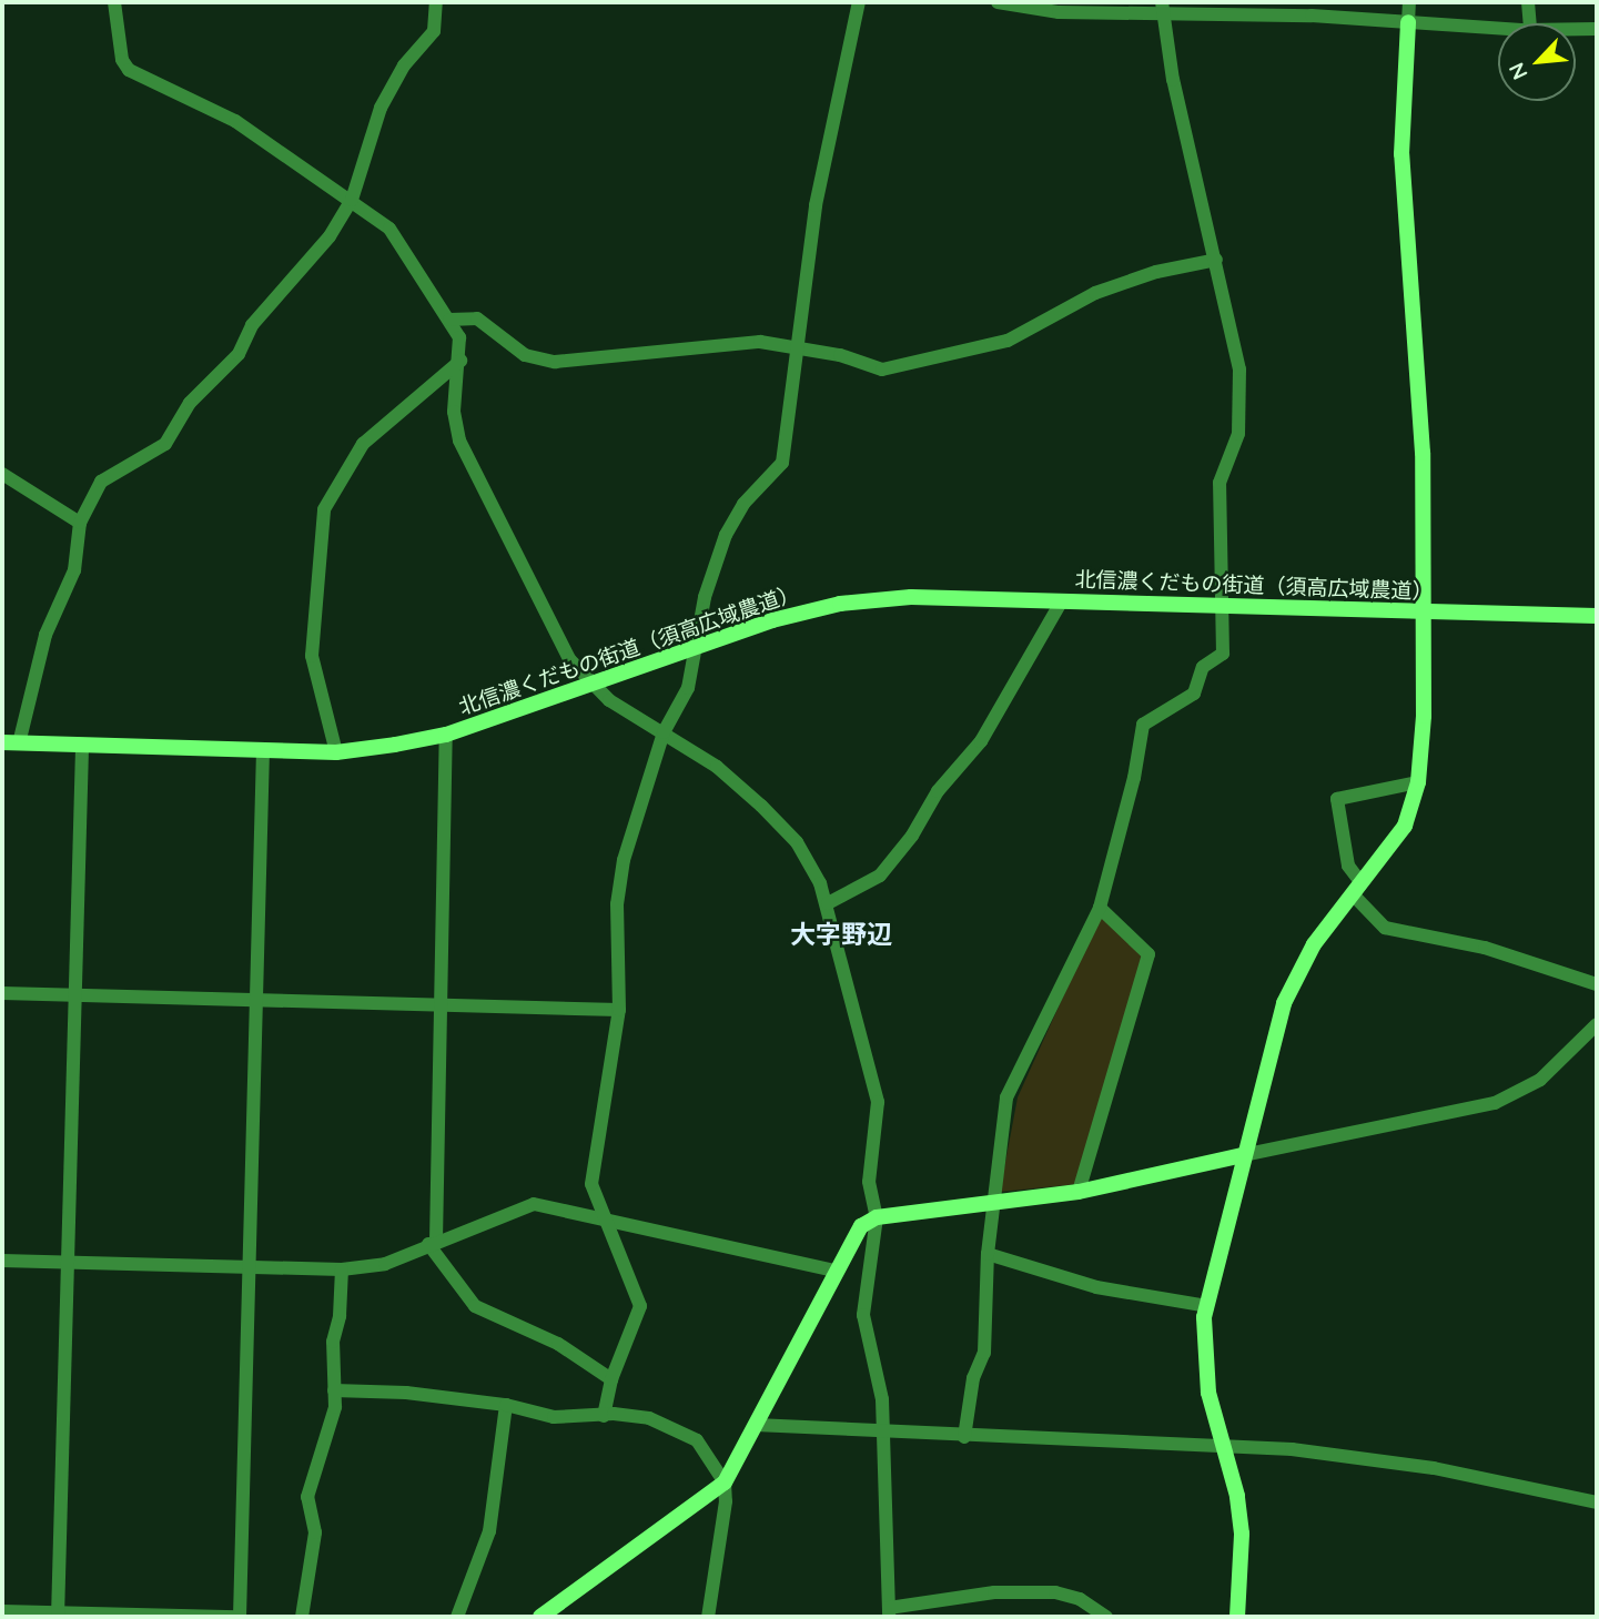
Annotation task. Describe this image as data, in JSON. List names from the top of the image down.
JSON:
{
  "streets": {
    "street": ["北信濃くだもの街道（須高広域農道）"]
  },
  "districts": ["大字野辺"],
  "north": "bottom left"
}
